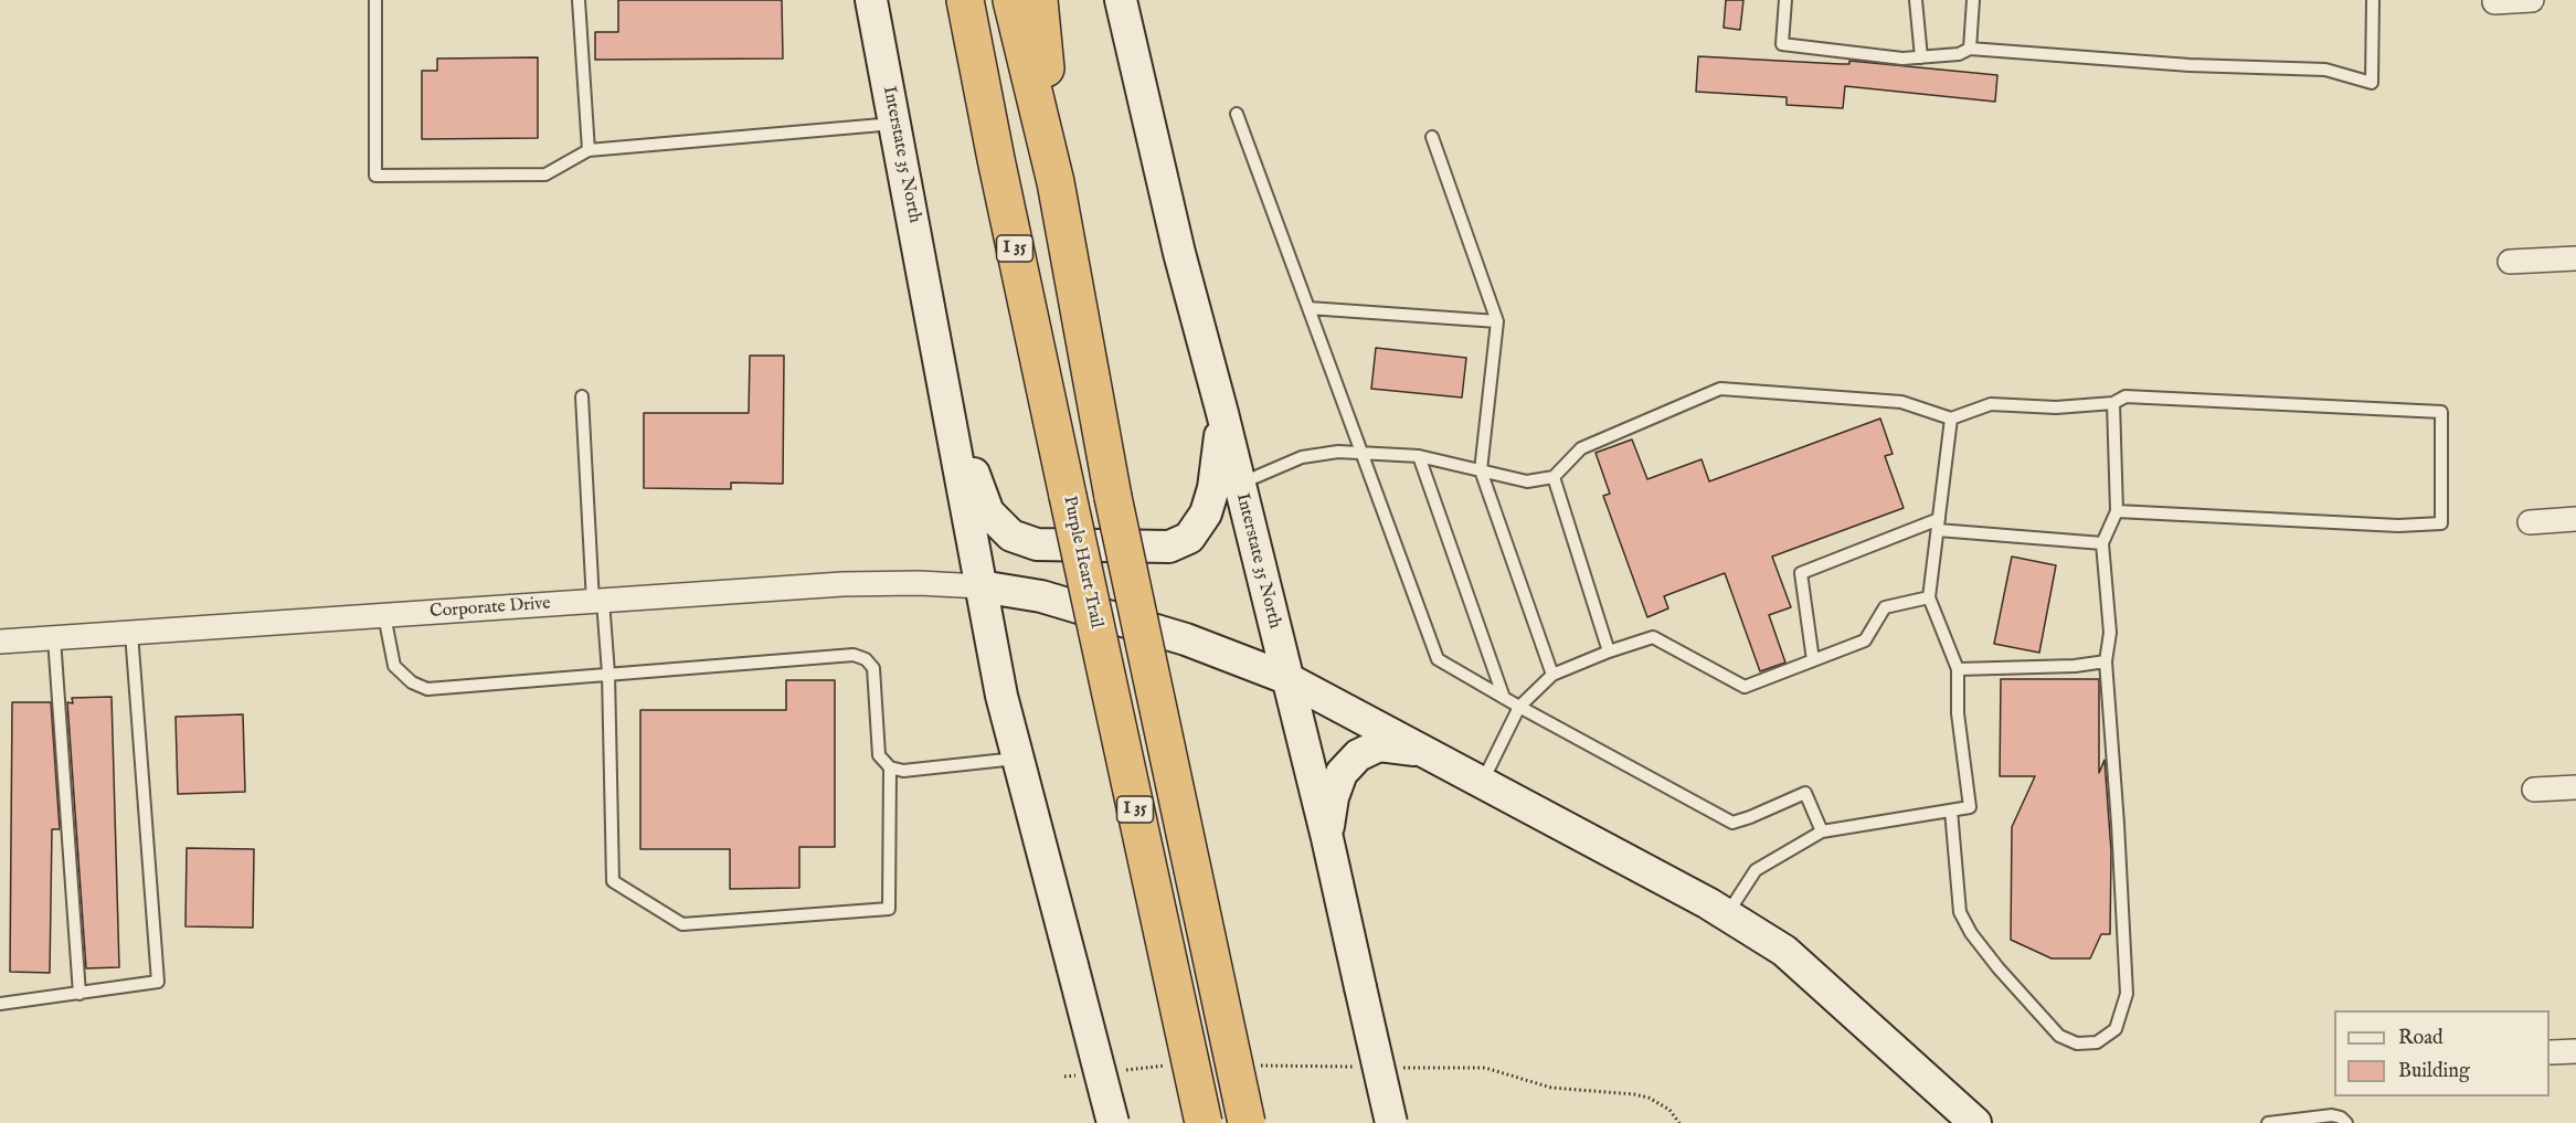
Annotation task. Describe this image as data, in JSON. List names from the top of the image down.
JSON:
{
  "streets": {
    "highway": ["I 35", "Purple Heart Trail"],
    "main road": ["Interstate 35 North"],
    "street": ["Corporate Drive"]
  },
  "crossings": [
    ["Interstate 35 North", "Corporate Drive"]
  ],
  "legend": ["Road", "Building"]
}
